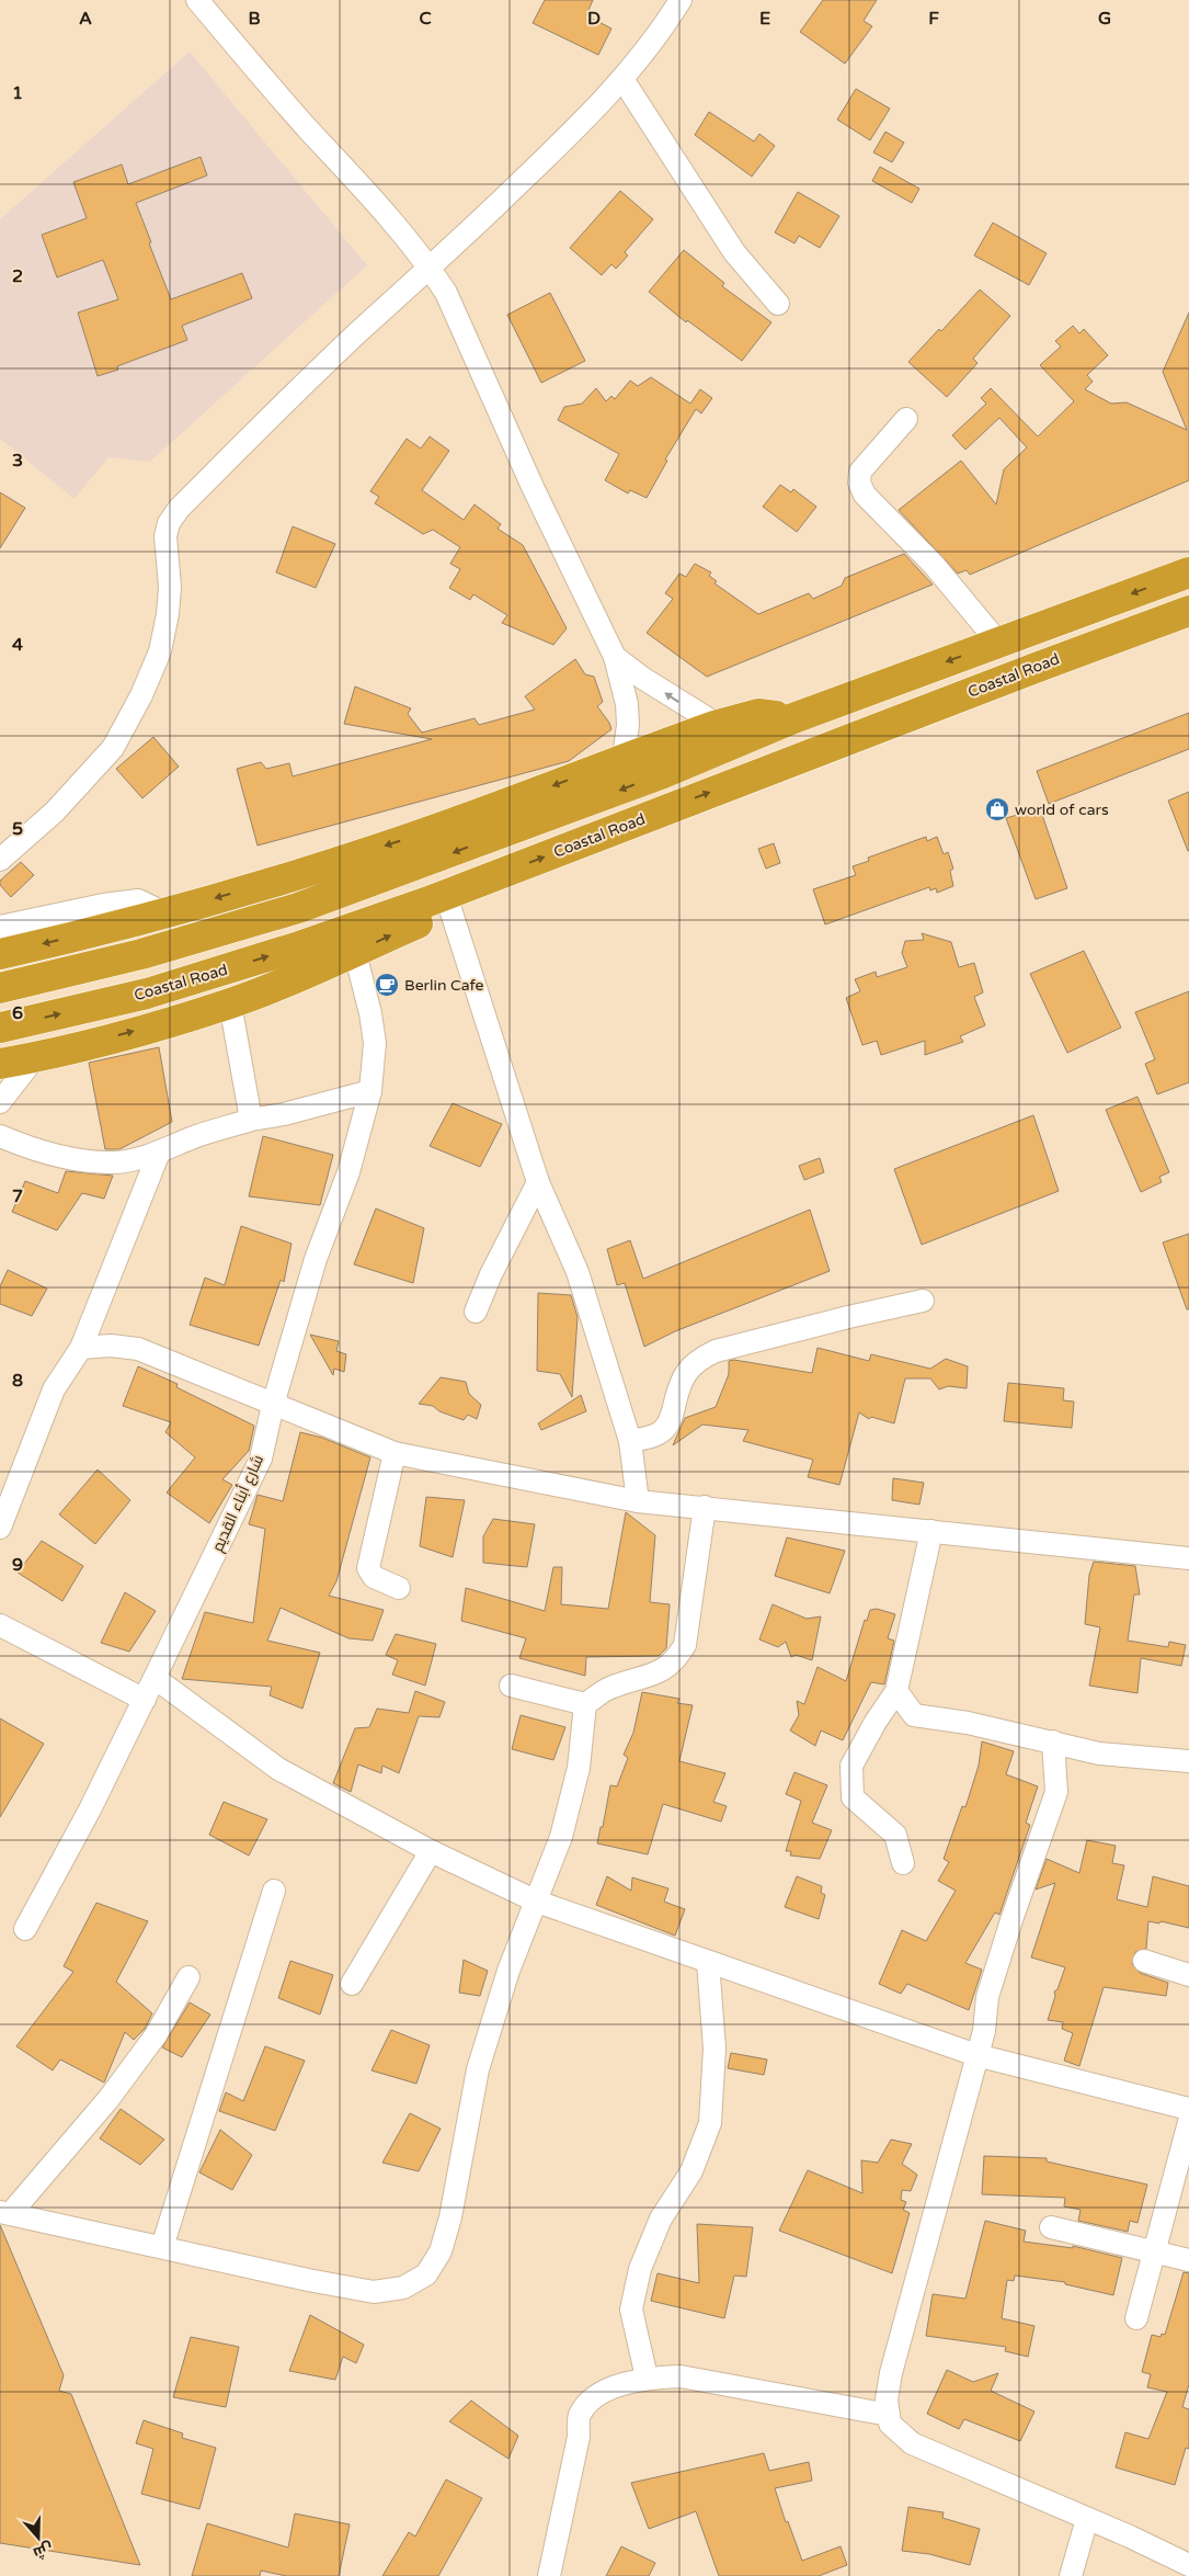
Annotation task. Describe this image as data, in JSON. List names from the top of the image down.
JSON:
{
  "streets": {
    "highway": ["Coastal Road"],
    "street": ["شارع أبناء القديم"]
  },
  "places": {
    "shop": ["world of cars"],
    "cafe": ["Berlin Cafe"]
  },
  "north": "bottom",
  "grid": {
    "columns": [
      "A",
      "B",
      "C",
      "D",
      "E",
      "F",
      "G"
    ],
    "rows": [
      "1",
      "2",
      "3",
      "4",
      "5",
      "6",
      "7",
      "8",
      "9"
    ]
  }
}
